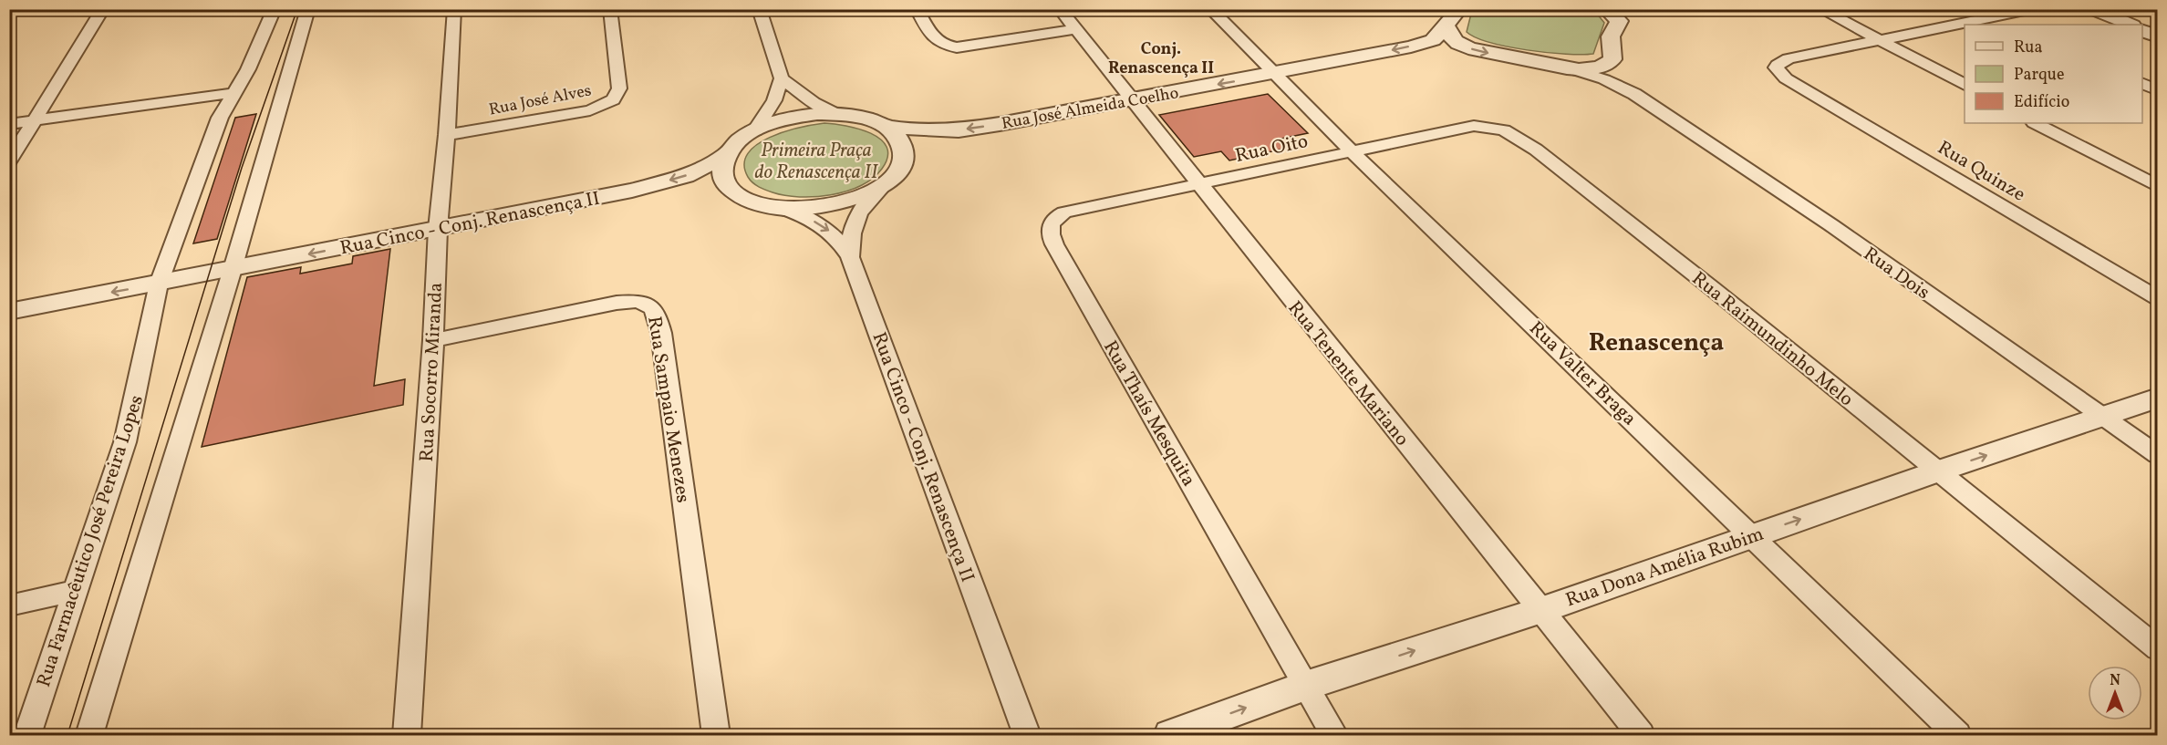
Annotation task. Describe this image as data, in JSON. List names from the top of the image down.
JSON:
{
  "streets": {
    "street": [
      "Rua José Alves",
      "Rua José Almeida Coelho",
      "Rua Oito",
      "Rua Quinze",
      "Rua Cinco - Conj. Renascença II",
      "Rua Dois",
      "Rua Raimundinho Melo",
      "Rua Socorro Miranda",
      "Rua Tenente Mariano",
      "Rua Valter Braga",
      "Rua Sampaio Menezes",
      "Rua Thaís Mesquita",
      "Rua Farmacêutico José Pereira Lopes",
      "Rua Dona Amélia Rubim"
    ]
  },
  "crossings": [
    ["Rua José Alves", "Rua Socorro Miranda"],
    ["Rua José Almeida Coelho", "Rua Cinco - Conj. Renascença II"],
    ["Rua José Almeida Coelho", "Rua Tenente Mariano"],
    ["Rua José Almeida Coelho", "Rua Valter Braga"],
    ["Rua Oito", "Rua Raimundinho Melo"],
    ["Rua Oito", "Rua Tenente Mariano"],
    ["Rua Oito", "Rua Valter Braga"],
    ["Rua Oito", "Rua Thaís Mesquita"],
    ["Rua Cinco - Conj. Renascença II", "Rua Socorro Miranda"],
    ["Rua Cinco - Conj. Renascença II", "Rua Farmacêutico José Pereira Lopes"],
    ["Rua Dois", "Rua Dona Amélia Rubim"],
    ["Rua Raimundinho Melo", "Rua Valter Braga"],
    ["Rua Raimundinho Melo", "Rua Dona Amélia Rubim"],
    ["Rua Socorro Miranda", "Rua Sampaio Menezes"],
    ["Rua Tenente Mariano", "Rua Thaís Mesquita"],
    ["Rua Tenente Mariano", "Rua Dona Amélia Rubim"],
    ["Rua Valter Braga", "Rua Dona Amélia Rubim"],
    ["Rua Thaís Mesquita", "Rua Dona Amélia Rubim"]
  ],
  "one_way": ["Rua José Almeida Coelho", "Rua Dona Amélia Rubim"],
  "districts": ["Conj. Renascença II", "Renascença"],
  "parks": ["Primeira Praça do Renascença II"],
  "legend": ["Rua", "Parque", "Edifício"],
  "north": "top"
}
